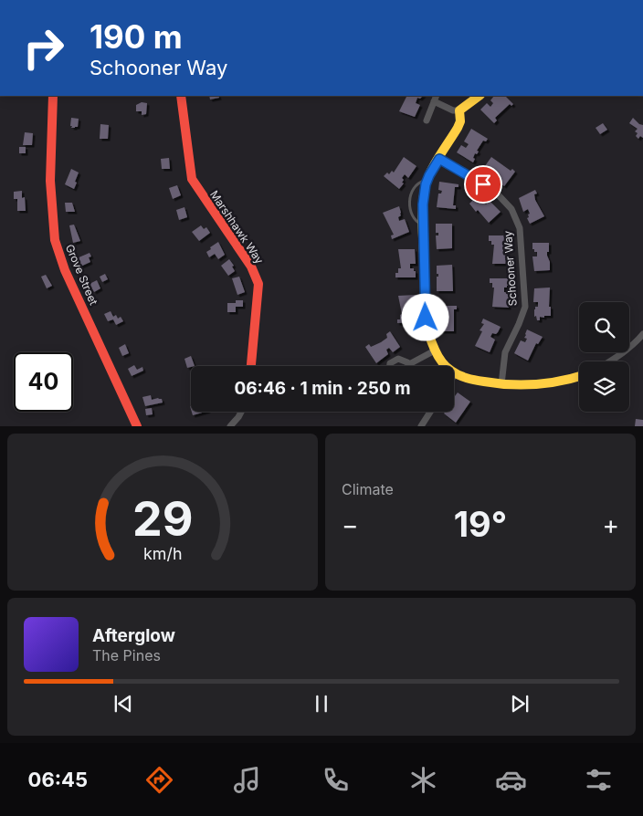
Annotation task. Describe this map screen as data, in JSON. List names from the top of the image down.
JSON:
{
  "streets": {
    "street": ["Marshhawk Way", "Schooner Way", "Grove Street"]
  },
  "page": {
    "turn": ["190 m", "Schooner Way"],
    "limit": "40",
    "trip": "06:46 · 1 min · 250 m",
    "tile": "Climate",
    "heat": ["−", "19°", "+"],
    "song": ["Afterglow", "The Pines"],
    "tabs": "06:45",
    "gauge": ["29", "km/h"]
  }
}
